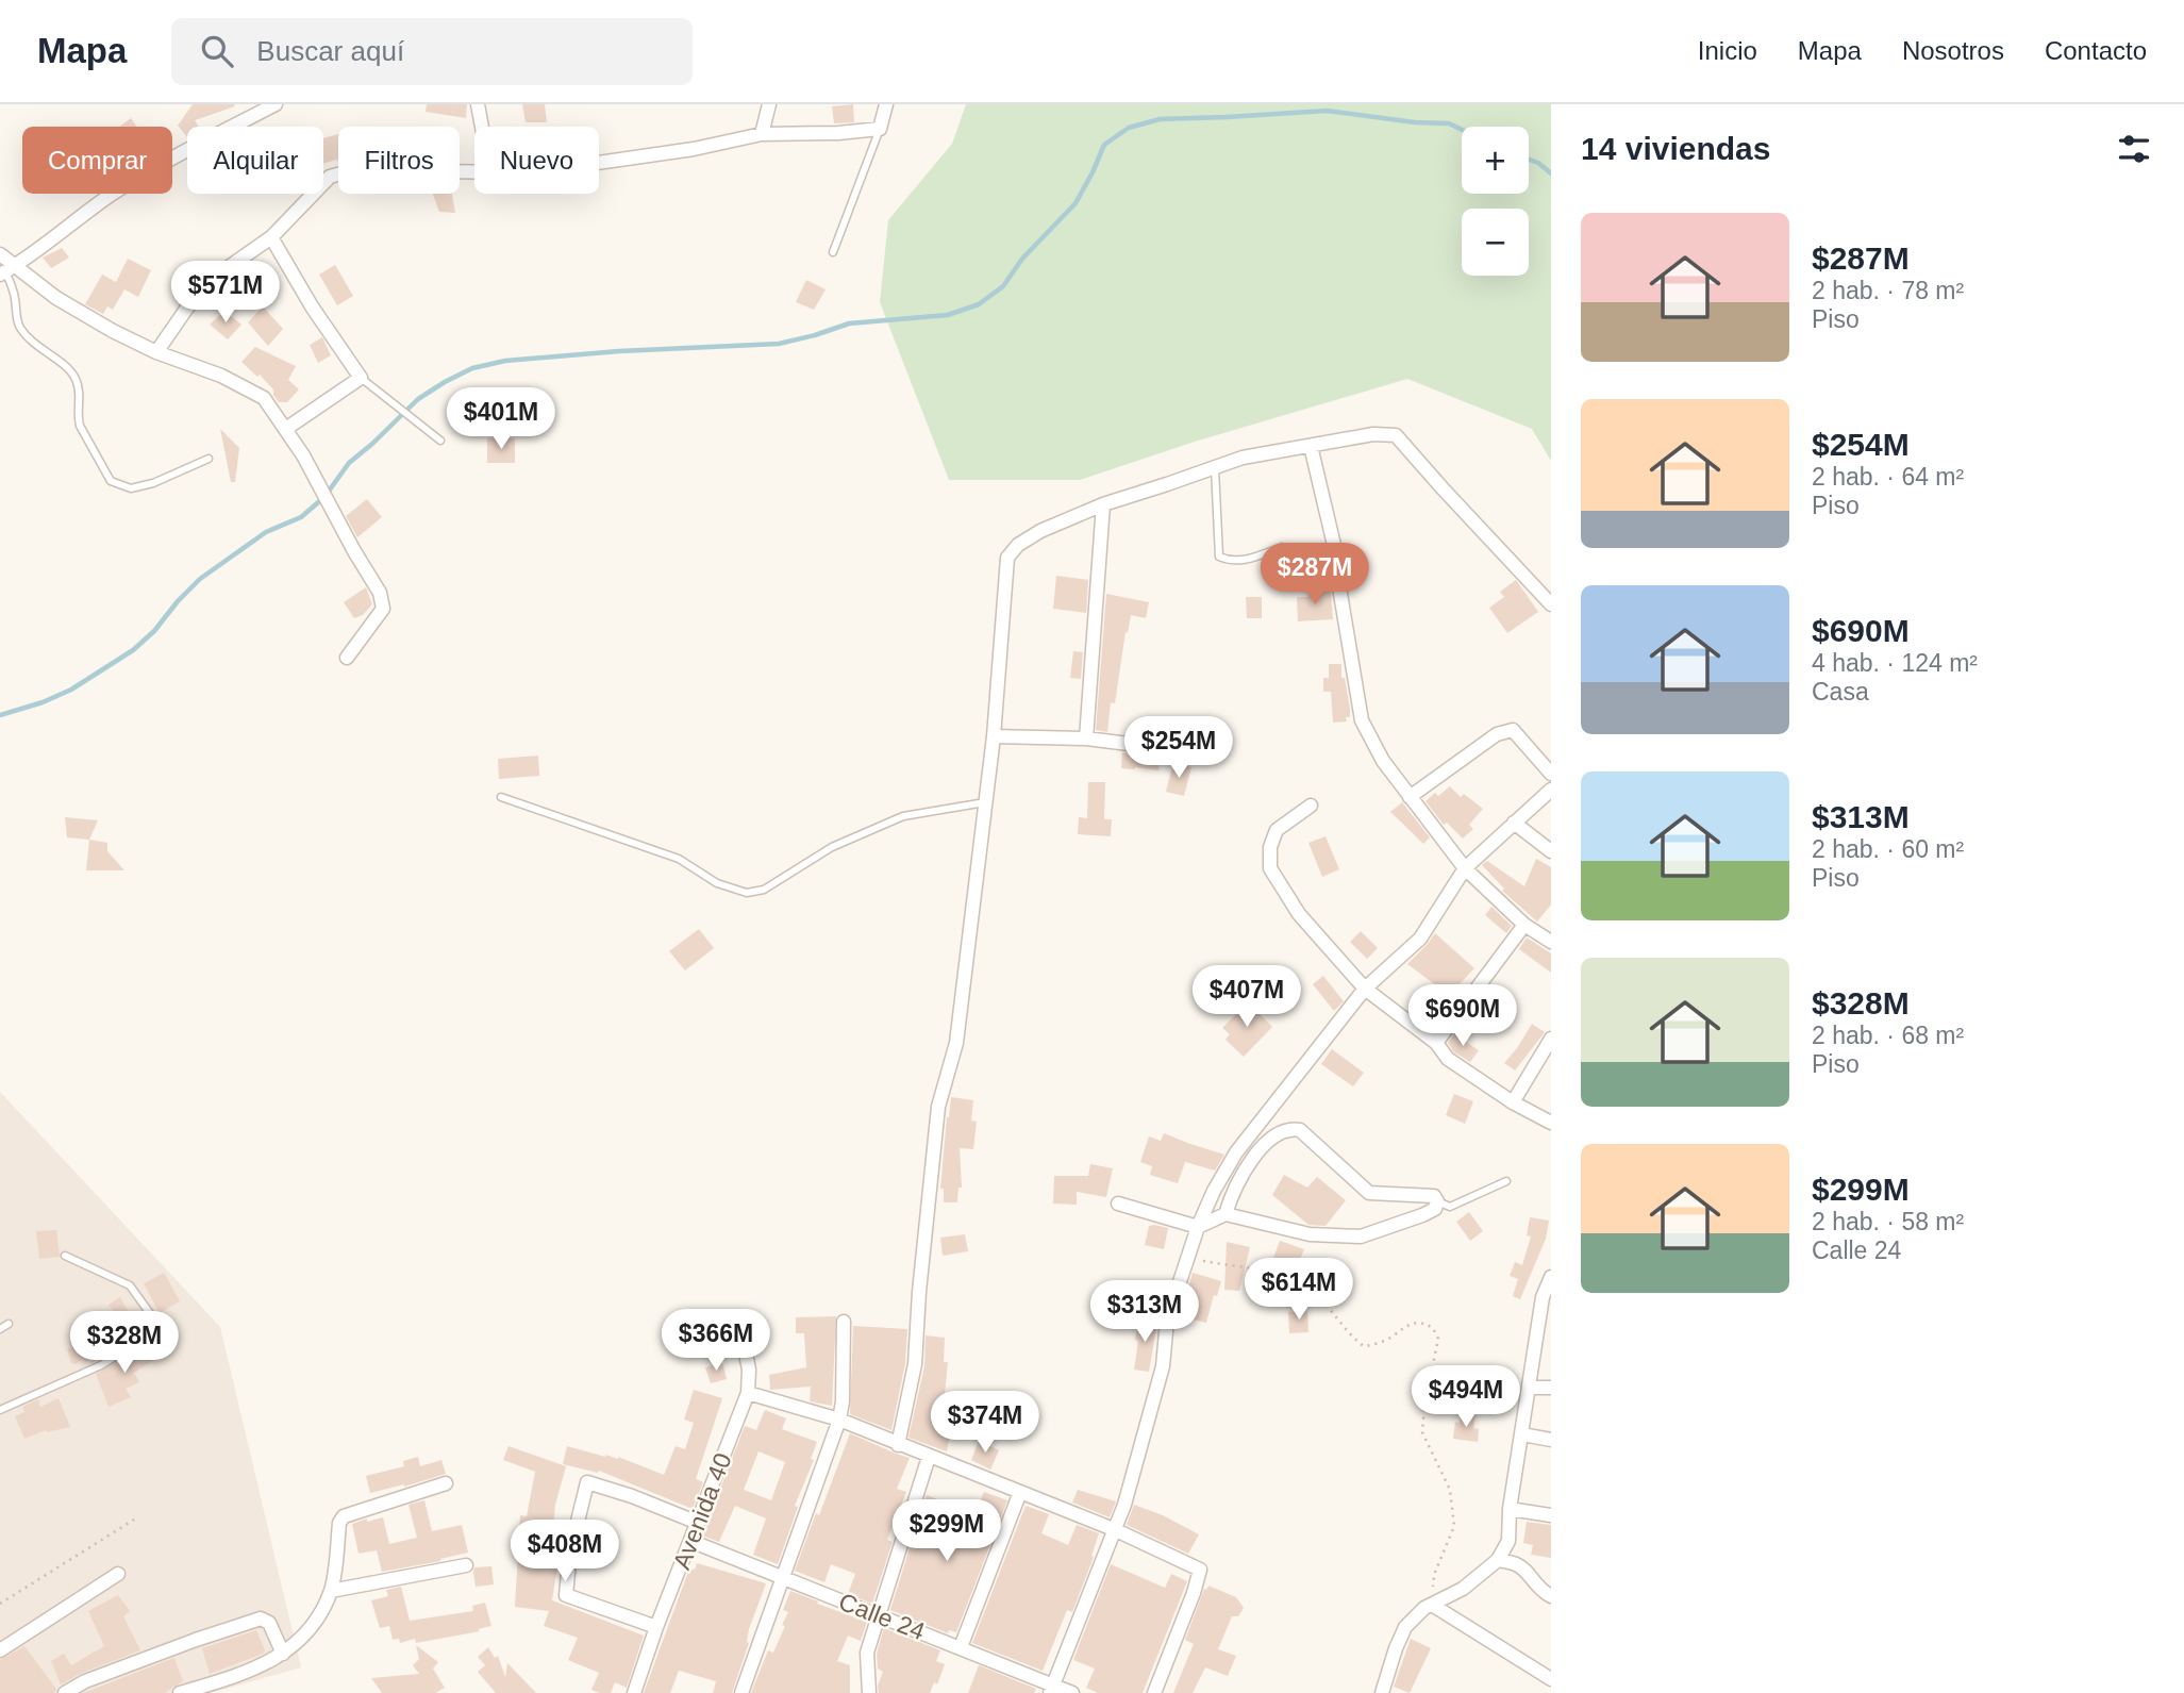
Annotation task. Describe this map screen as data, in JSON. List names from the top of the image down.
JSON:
{
  "streets": {
    "street": ["Avenida 40", "Calle 24"]
  },
  "crossings": [
    ["Avenida 40", "Calle 24"]
  ],
  "page": {
    "header": "Mapa",
    "search": "Buscar aquí",
    "nav": [
      "Inicio",
      "Mapa",
      "Nosotros",
      "Contacto"
    ],
    "heading": "14 viviendas",
    "map_buttons": ["+", "−"],
    "chip": [
      "Comprar",
      "Alquilar",
      "Filtros",
      "Nuevo"
    ],
    "list": [
      {
        "name": "$287M",
        "note": "2 hab. · 78 m² · Piso"
      },
      {
        "name": "$254M",
        "note": "2 hab. · 64 m² · Piso"
      },
      {
        "name": "$690M",
        "note": "4 hab. · 124 m² · Casa"
      },
      {
        "name": "$313M",
        "note": "2 hab. · 60 m² · Piso"
      },
      {
        "name": "$328M",
        "note": "2 hab. · 68 m² · Piso"
      },
      {
        "name": "$299M",
        "note": "2 hab. · 58 m² · Calle 24"
      }
    ],
    "price": [
      "$571M",
      "$401M",
      "$287M",
      "$254M",
      "$407M",
      "$690M",
      "$614M",
      "$313M",
      "$366M",
      "$328M",
      "$494M",
      "$374M",
      "$299M",
      "$408M"
    ]
  }
}
